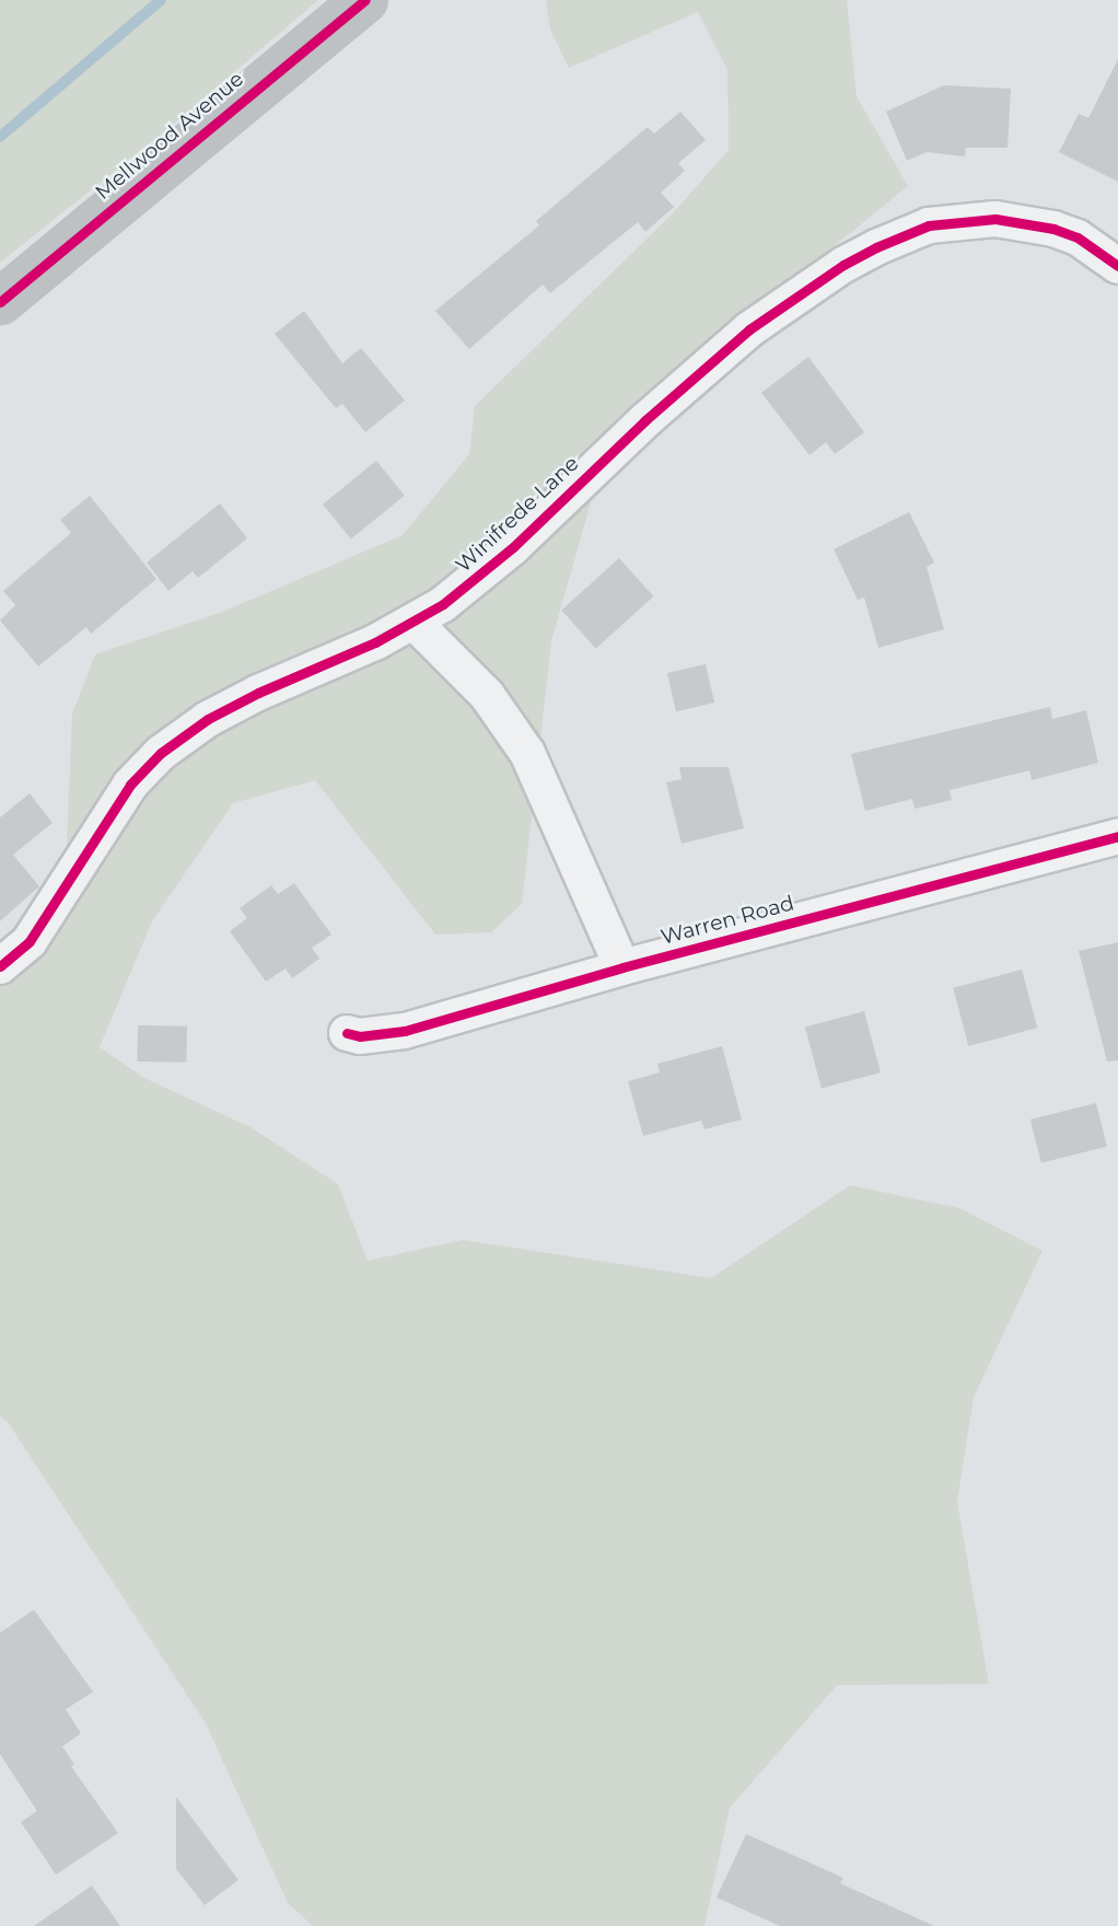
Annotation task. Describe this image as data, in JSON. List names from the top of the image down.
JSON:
{
  "streets": {
    "street": ["Mellwood Avenue", "Winifrede Lane", "Warren Road"]
  }
}
